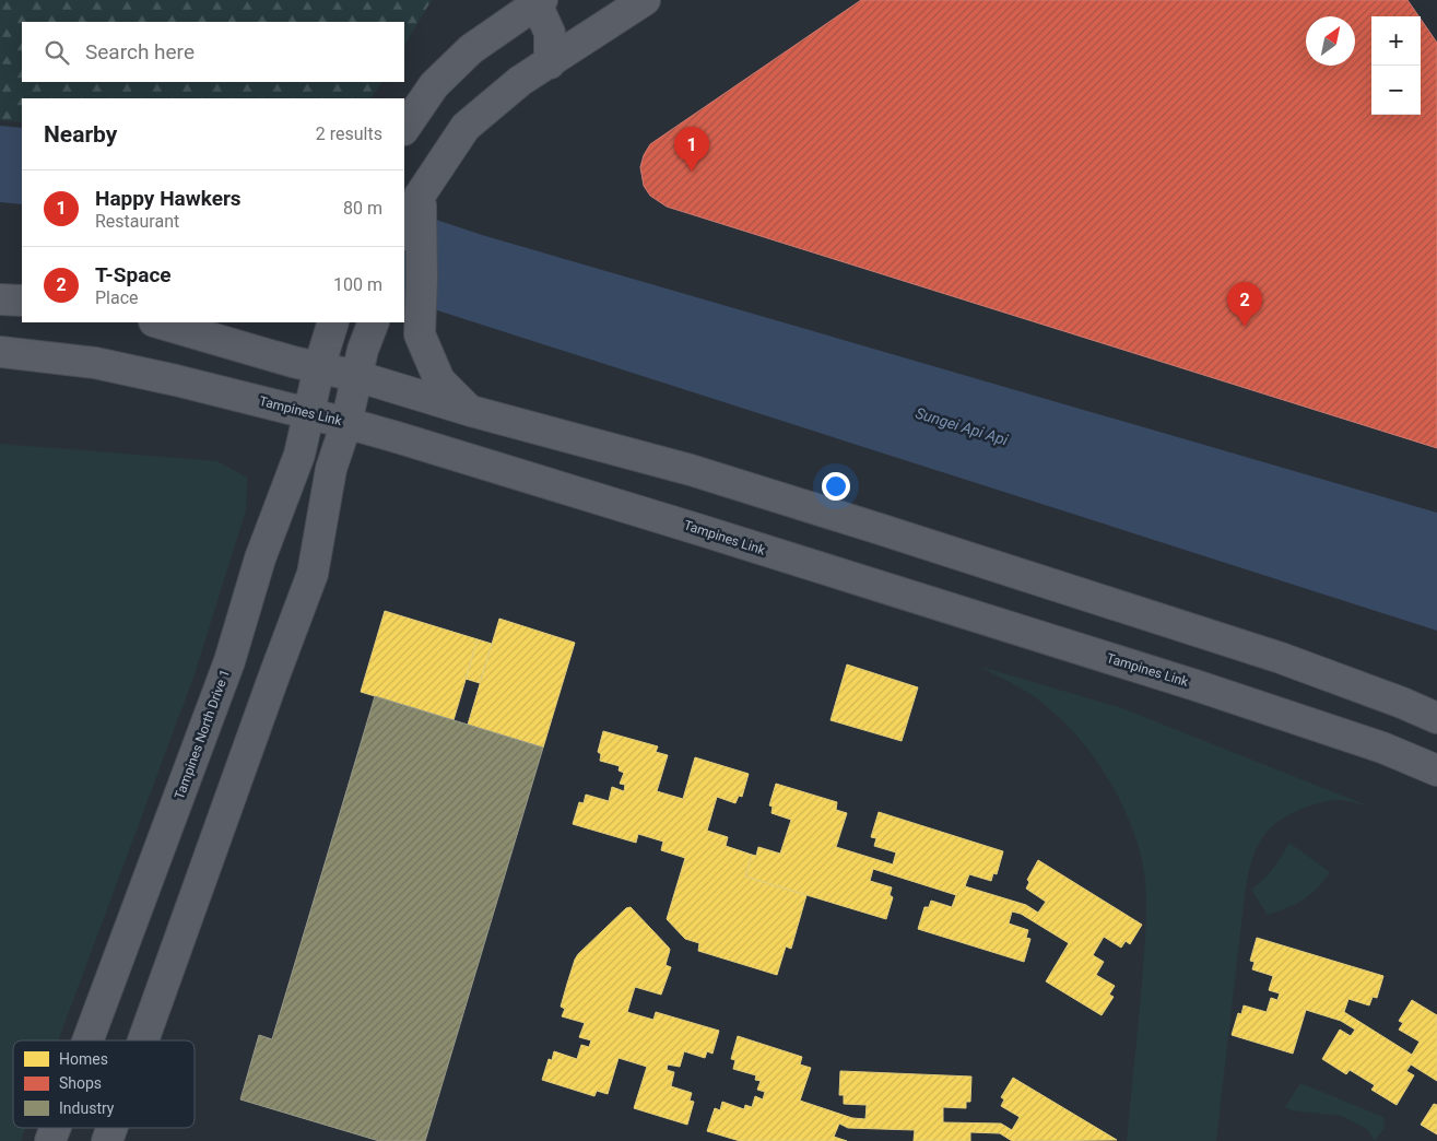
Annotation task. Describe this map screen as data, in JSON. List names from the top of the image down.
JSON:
{
  "streets": {
    "street": ["Tampines Link", "Tampines North Drive 1"]
  },
  "crossings": [
    ["Tampines Link", "Tampines North Drive 1"]
  ],
  "water": ["Sungei Api Api"],
  "legend": ["Homes", "Shops", "Industry"],
  "north": "top right",
  "page": {
    "map_buttons": ["+", "−"],
    "search": "Search here",
    "heading": ["Nearby", "2 results"],
    "pins": ["1", "2"],
    "list": [
      {
        "mark": "1",
        "name": "Happy Hawkers",
        "note": "Restaurant",
        "value": "80 m"
      },
      {
        "mark": "2",
        "name": "T-Space",
        "note": "Place",
        "value": "100 m"
      }
    ]
  }
}
